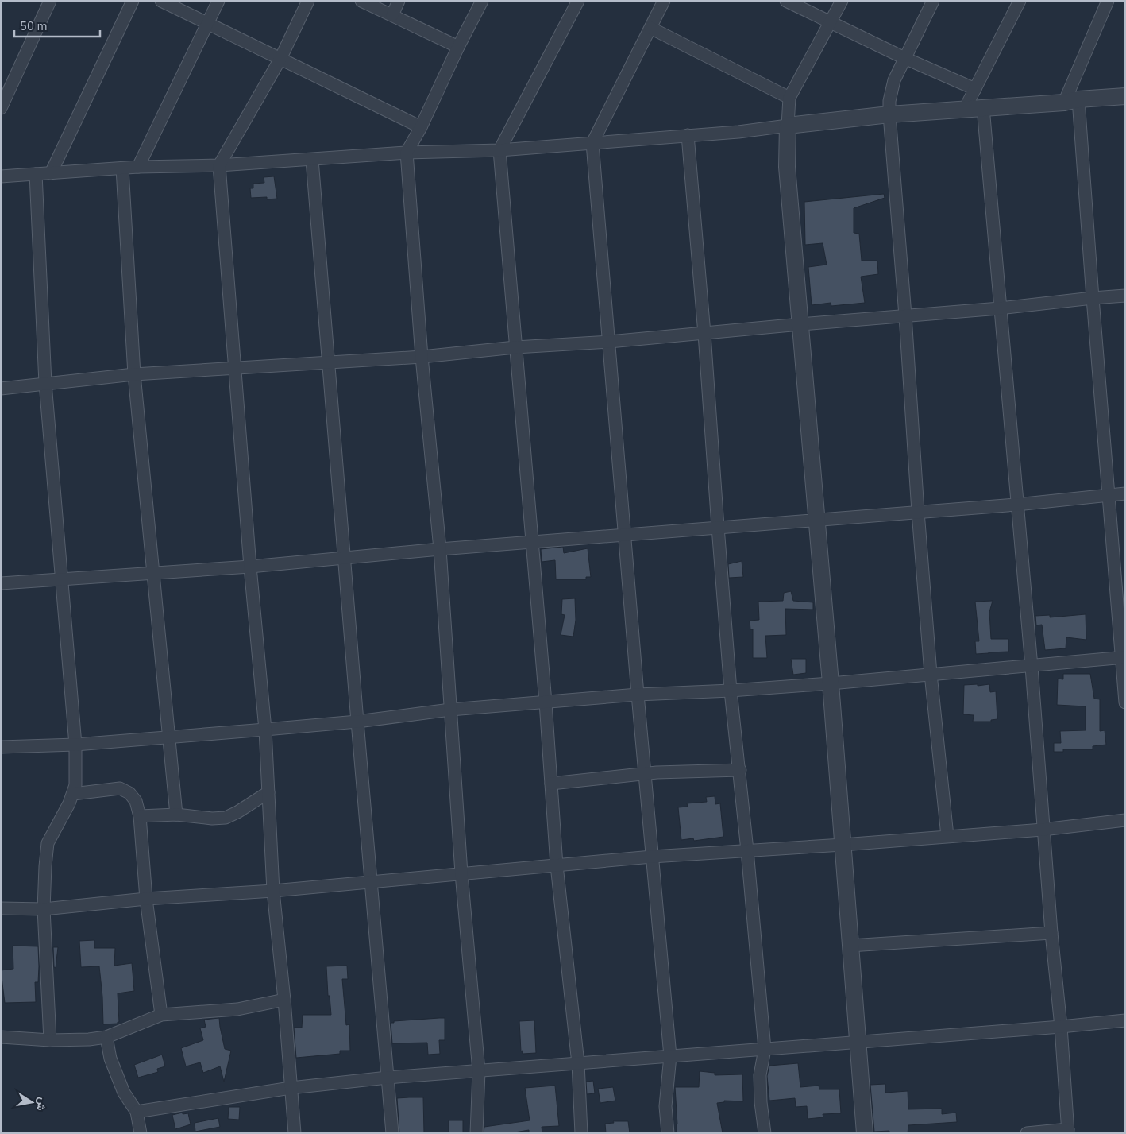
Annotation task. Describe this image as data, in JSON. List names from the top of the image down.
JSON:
{
  "scale_bar": "50 m",
  "north": "right"
}
